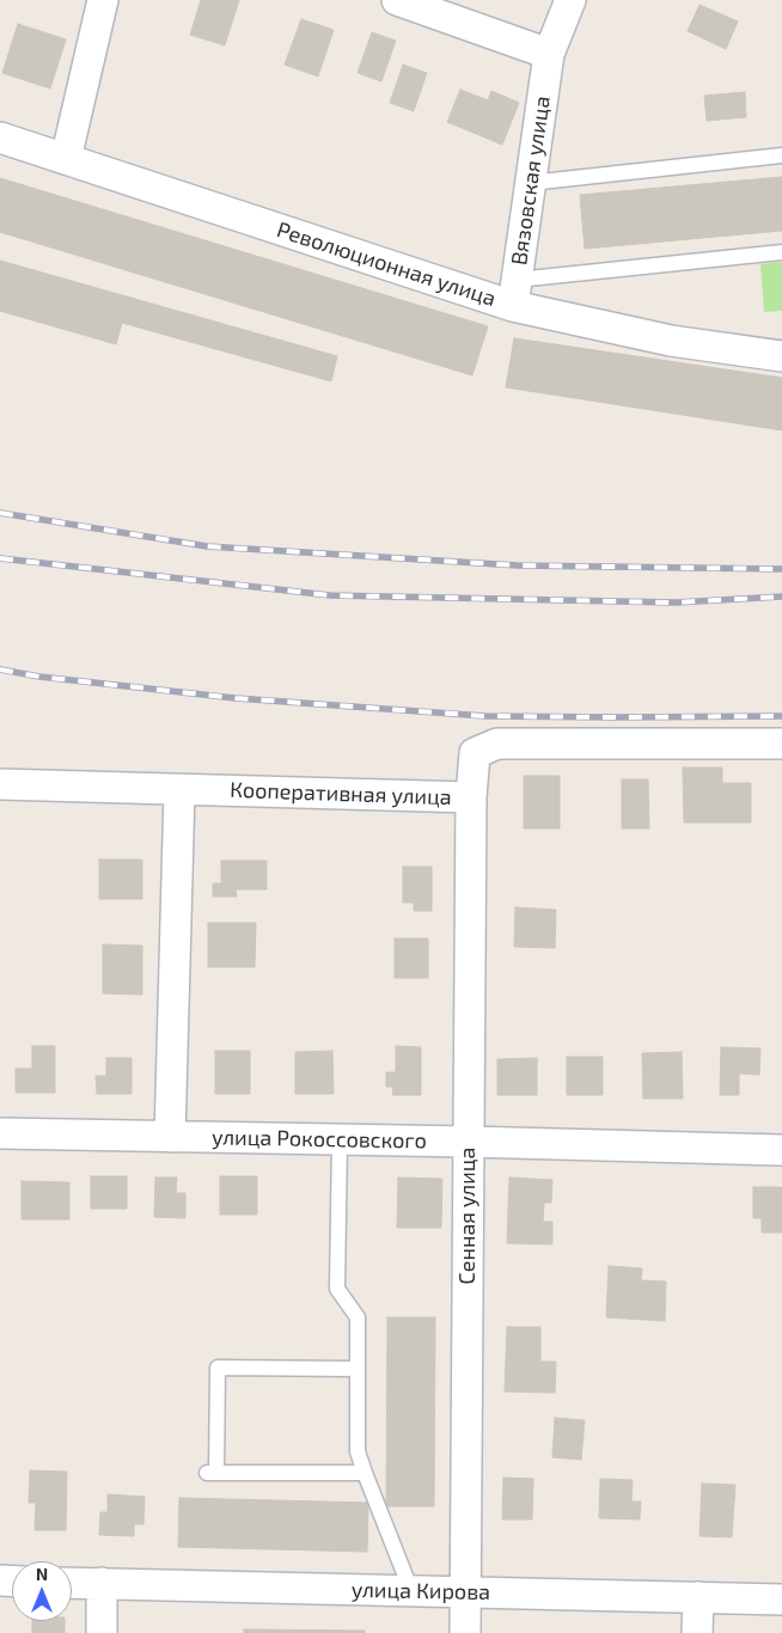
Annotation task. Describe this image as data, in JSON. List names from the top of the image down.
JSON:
{
  "streets": {
    "street": [
      "Вязовская улица",
      "Революционная улица",
      "Кооперативная улица",
      "улица Рокоссовского",
      "Сенная улица",
      "улица Кирова"
    ]
  },
  "crossings": [
    ["Вязовская улица", "Революционная улица"],
    ["Кооперативная улица", "Сенная улица"],
    ["улица Рокоссовского", "Сенная улица"],
    ["Сенная улица", "улица Кирова"]
  ],
  "north": "top"
}
